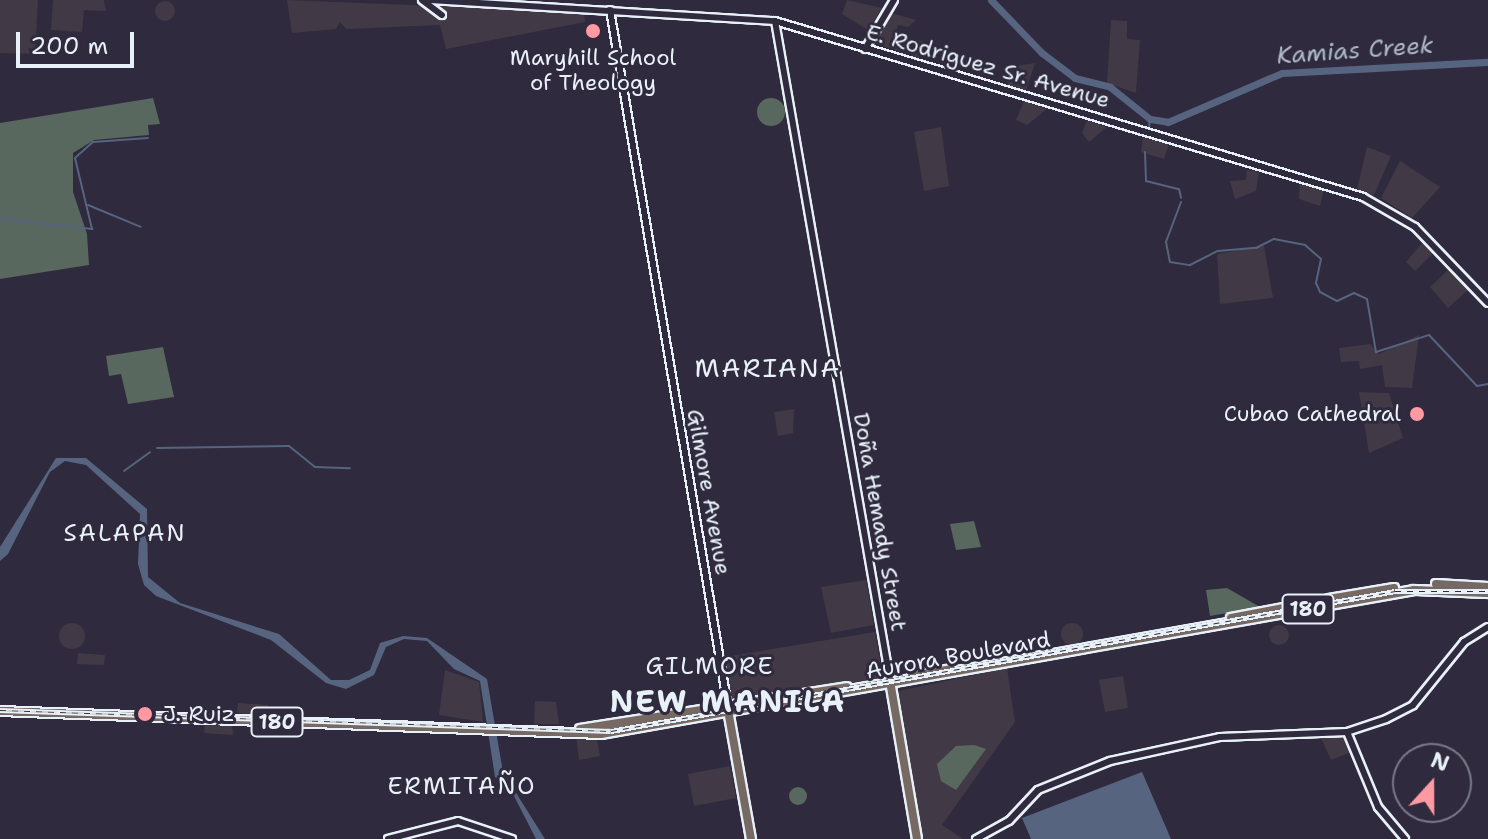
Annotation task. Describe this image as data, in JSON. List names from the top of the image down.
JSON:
{
  "streets": {
    "main road": [
      "E. Rodriguez Sr. Avenue",
      "Gilmore Avenue",
      "Doña Hemady Street",
      "180",
      "Aurora Boulevard"
    ]
  },
  "crossings": [
    ["E. Rodriguez Sr. Avenue", "Gilmore Avenue"],
    ["E. Rodriguez Sr. Avenue", "Doña Hemady Street"],
    ["Gilmore Avenue", "Aurora Boulevard"],
    ["Doña Hemady Street", "Aurora Boulevard"]
  ],
  "districts": [
    "MARIANA",
    "SALAPAN",
    "GILMORE",
    "NEW MANILA",
    "ERMITAÑO"
  ],
  "water": ["Kamias Creek"],
  "places": ["Maryhill School of Theology", "Cubao Cathedral", "J. Ruiz"],
  "scale_bar": "200 m",
  "north": "top"
}
